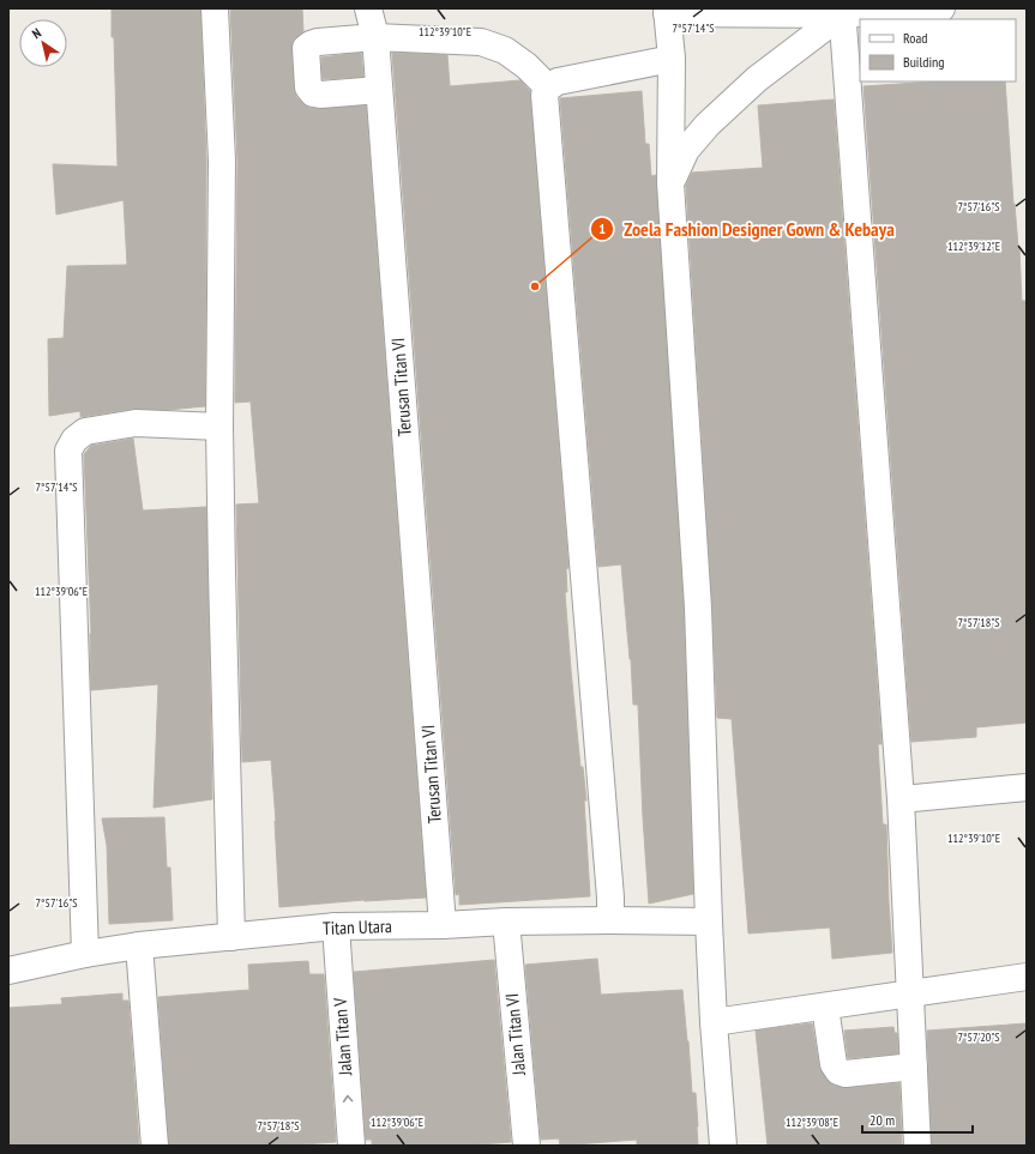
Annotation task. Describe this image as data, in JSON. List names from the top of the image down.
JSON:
{
  "streets": {
    "street": [
      "Terusan Titan VI",
      "Titan Utara",
      "Jalan Titan VI",
      "Jalan Titan V"
    ]
  },
  "crossings": [
    ["Terusan Titan VI", "Titan Utara"],
    ["Titan Utara", "Jalan Titan VI"],
    ["Titan Utara", "Jalan Titan V"]
  ],
  "places": ["Zoela Fashion Designer Gown & Kebaya"],
  "legend": ["Road", "Building"],
  "scale_bar": "20 m",
  "north": "top left",
  "coordinates": [
    "7°57'14\"S",
    "112°39'10\"E",
    "7°57'16\"S",
    "112°39'12\"E",
    "112°39'06\"E",
    "7°57'18\"S",
    "7°57'20\"S",
    "112°39'08\"E"
  ]
}
